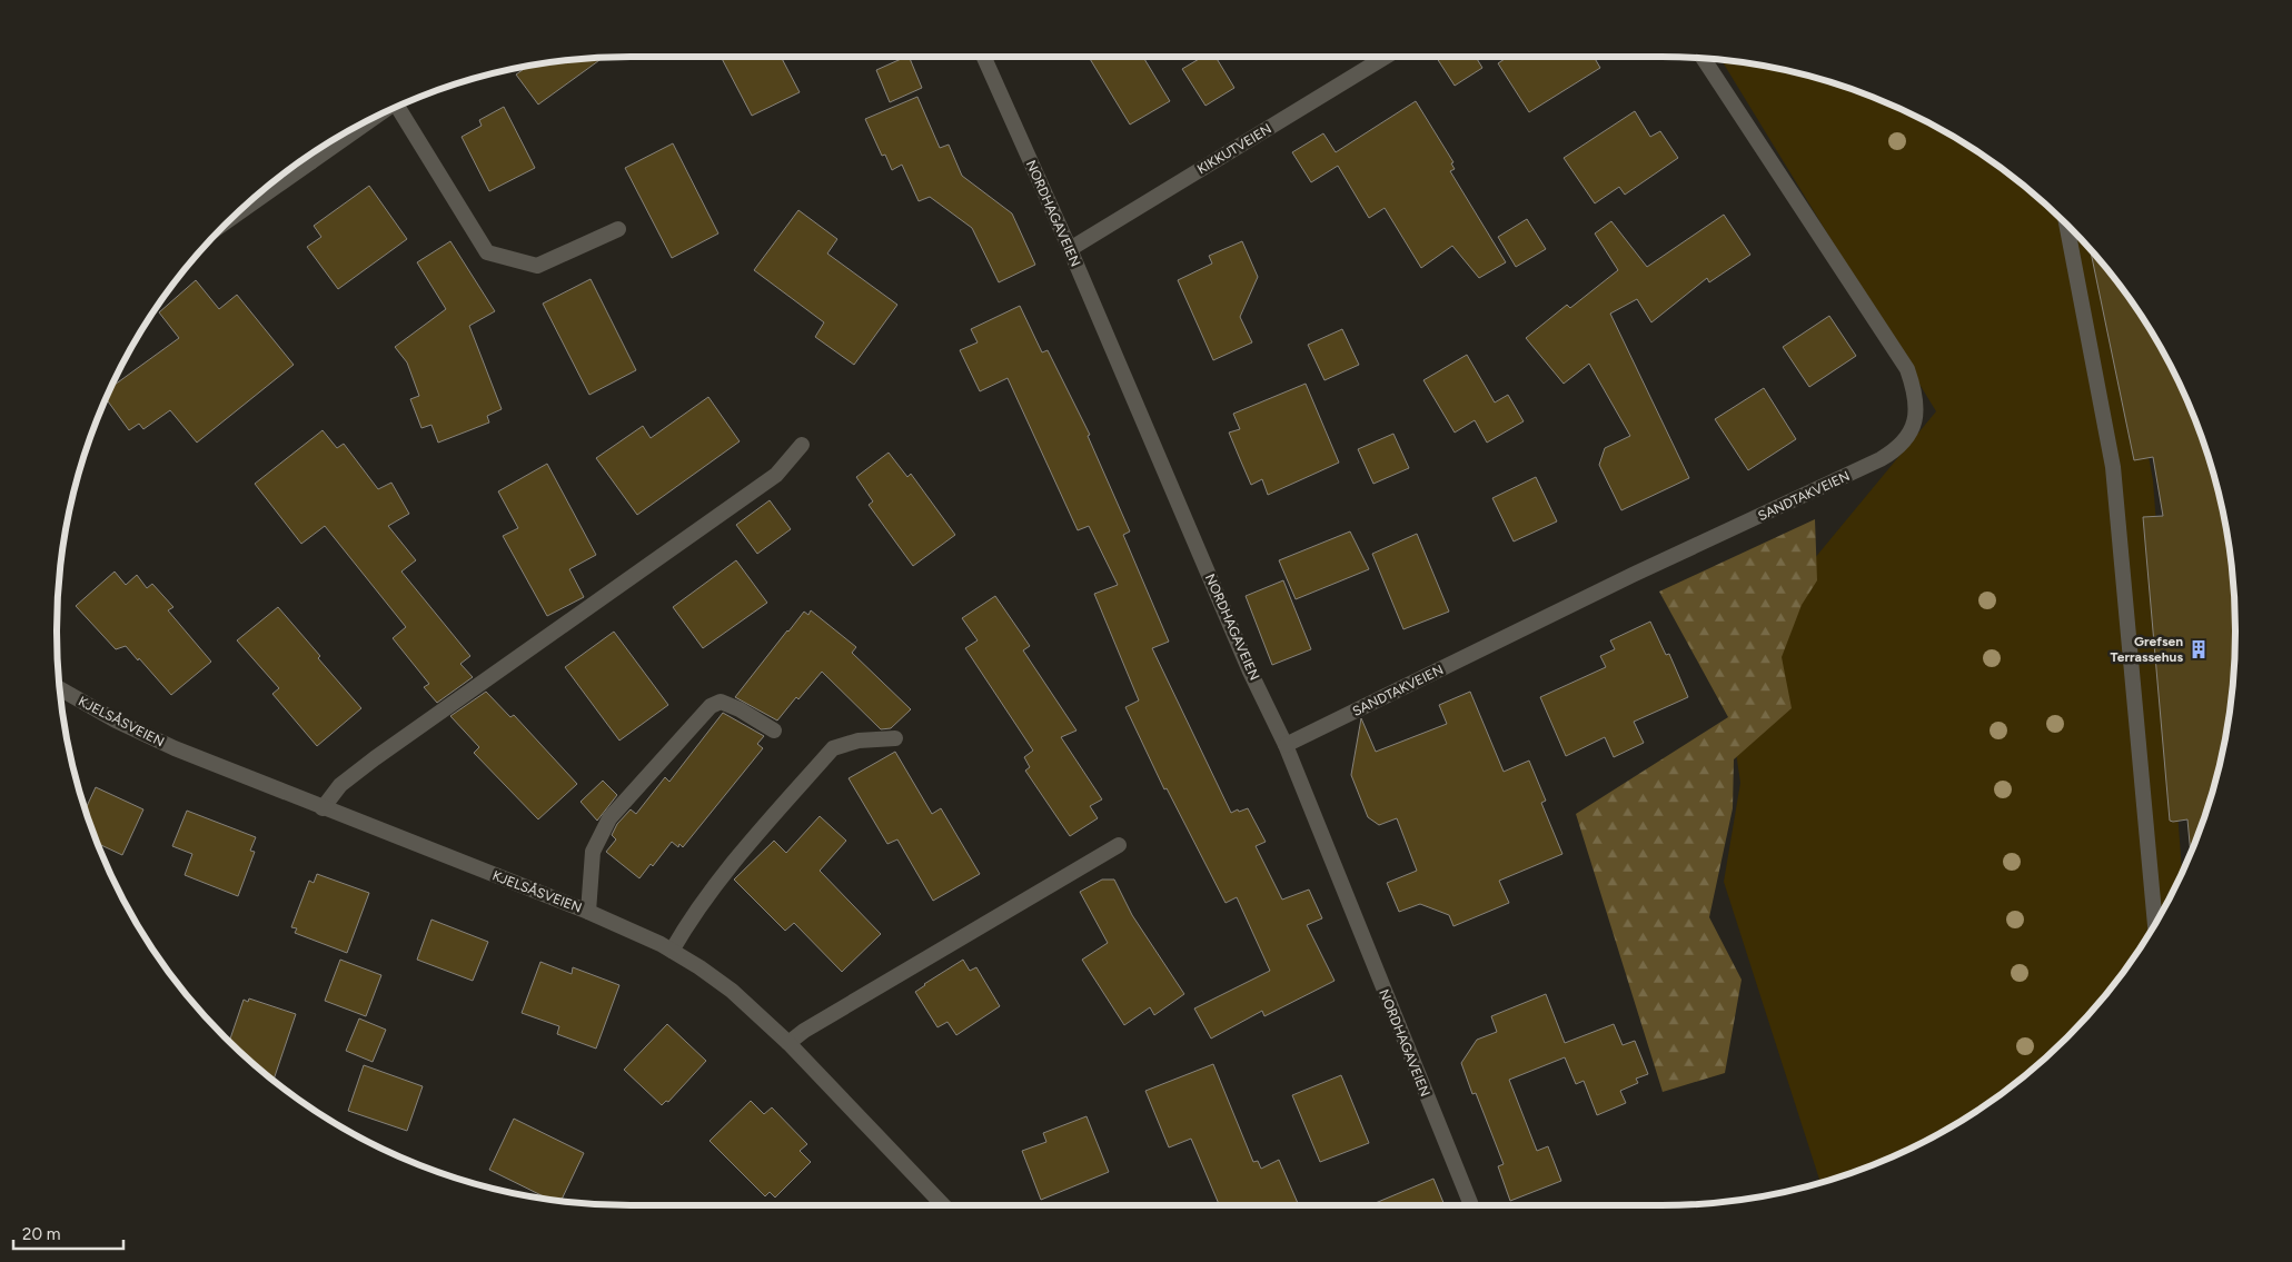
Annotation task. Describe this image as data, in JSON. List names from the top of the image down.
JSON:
{
  "streets": {
    "street": [
      "KIKKUTVEIEN",
      "NORDHAGAVEIEN",
      "SANDTAKVEIEN",
      "KJELSÅSVEIEN"
    ]
  },
  "crossings": [
    ["KIKKUTVEIEN", "NORDHAGAVEIEN"],
    ["NORDHAGAVEIEN", "SANDTAKVEIEN"]
  ],
  "places": {
    "building": ["Grefsen Terrassehus"]
  },
  "scale_bar": "20 m"
}
